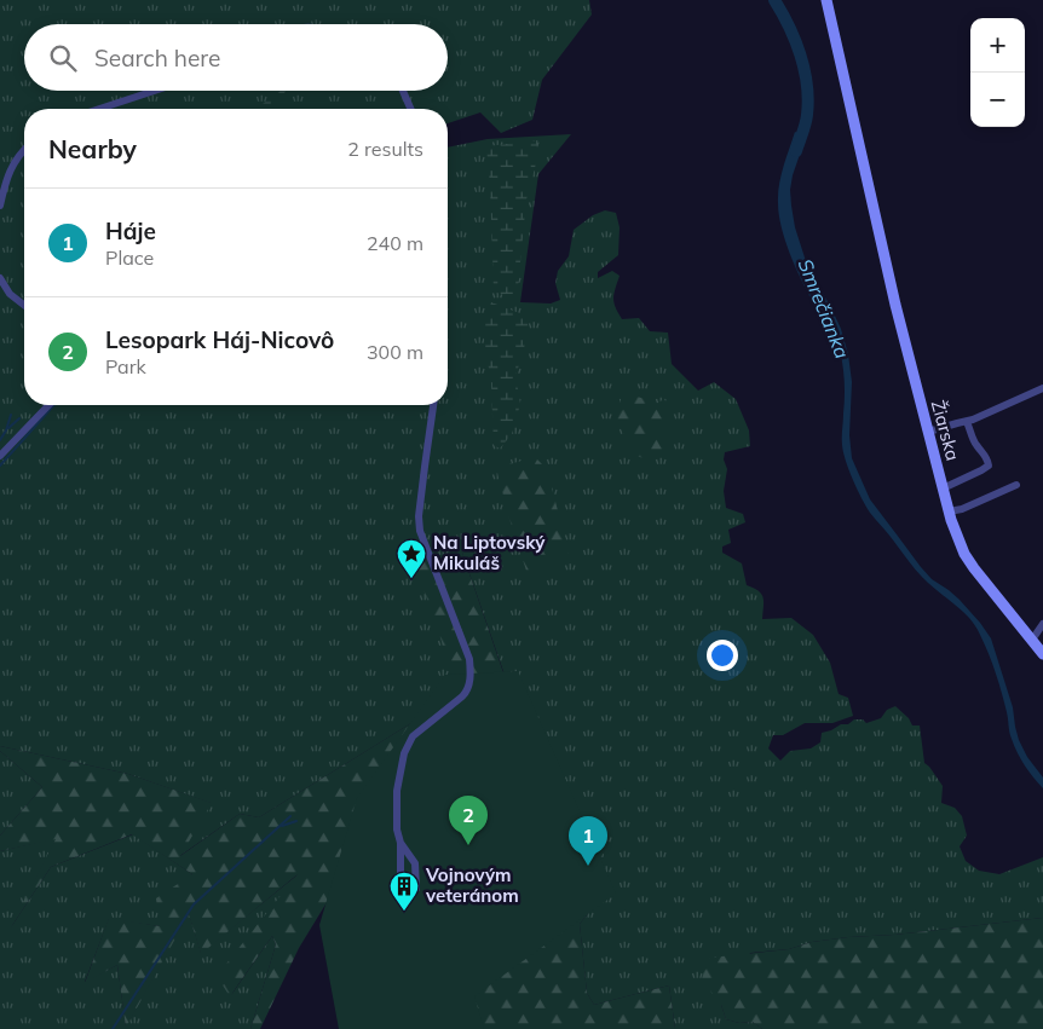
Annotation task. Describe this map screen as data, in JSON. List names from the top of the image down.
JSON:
{
  "streets": {
    "street": ["Žiarska"]
  },
  "water": ["Smrečianka"],
  "places": {
    "place": ["Na Liptovský Mikuláš"],
    "building": ["Vojnovým veteránom"]
  },
  "page": {
    "map_buttons": ["+", "−"],
    "search": "Search here",
    "heading": ["Nearby", "2 results"],
    "list": [
      {
        "mark": "1",
        "name": "Háje",
        "note": "Place",
        "value": "240 m"
      },
      {
        "mark": "2",
        "name": "Lesopark Háj-Nicovô",
        "note": "Park",
        "value": "300 m"
      }
    ],
    "pins": ["2", "1"]
  }
}
